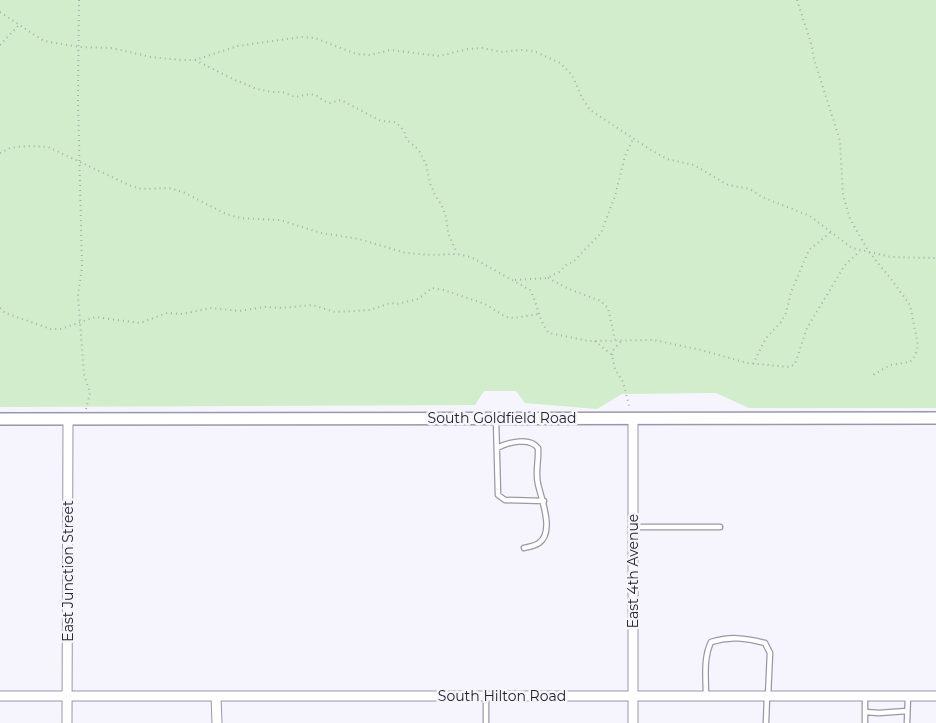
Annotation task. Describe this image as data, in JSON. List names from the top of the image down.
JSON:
{
  "streets": {
    "main road": ["South Goldfield Road"],
    "street": ["East Junction Street", "East 4th Avenue", "South Hilton Road"]
  },
  "crossings": [
    ["South Goldfield Road", "East Junction Street"],
    ["South Goldfield Road", "East 4th Avenue"],
    ["East Junction Street", "South Hilton Road"],
    ["East 4th Avenue", "South Hilton Road"]
  ]
}
